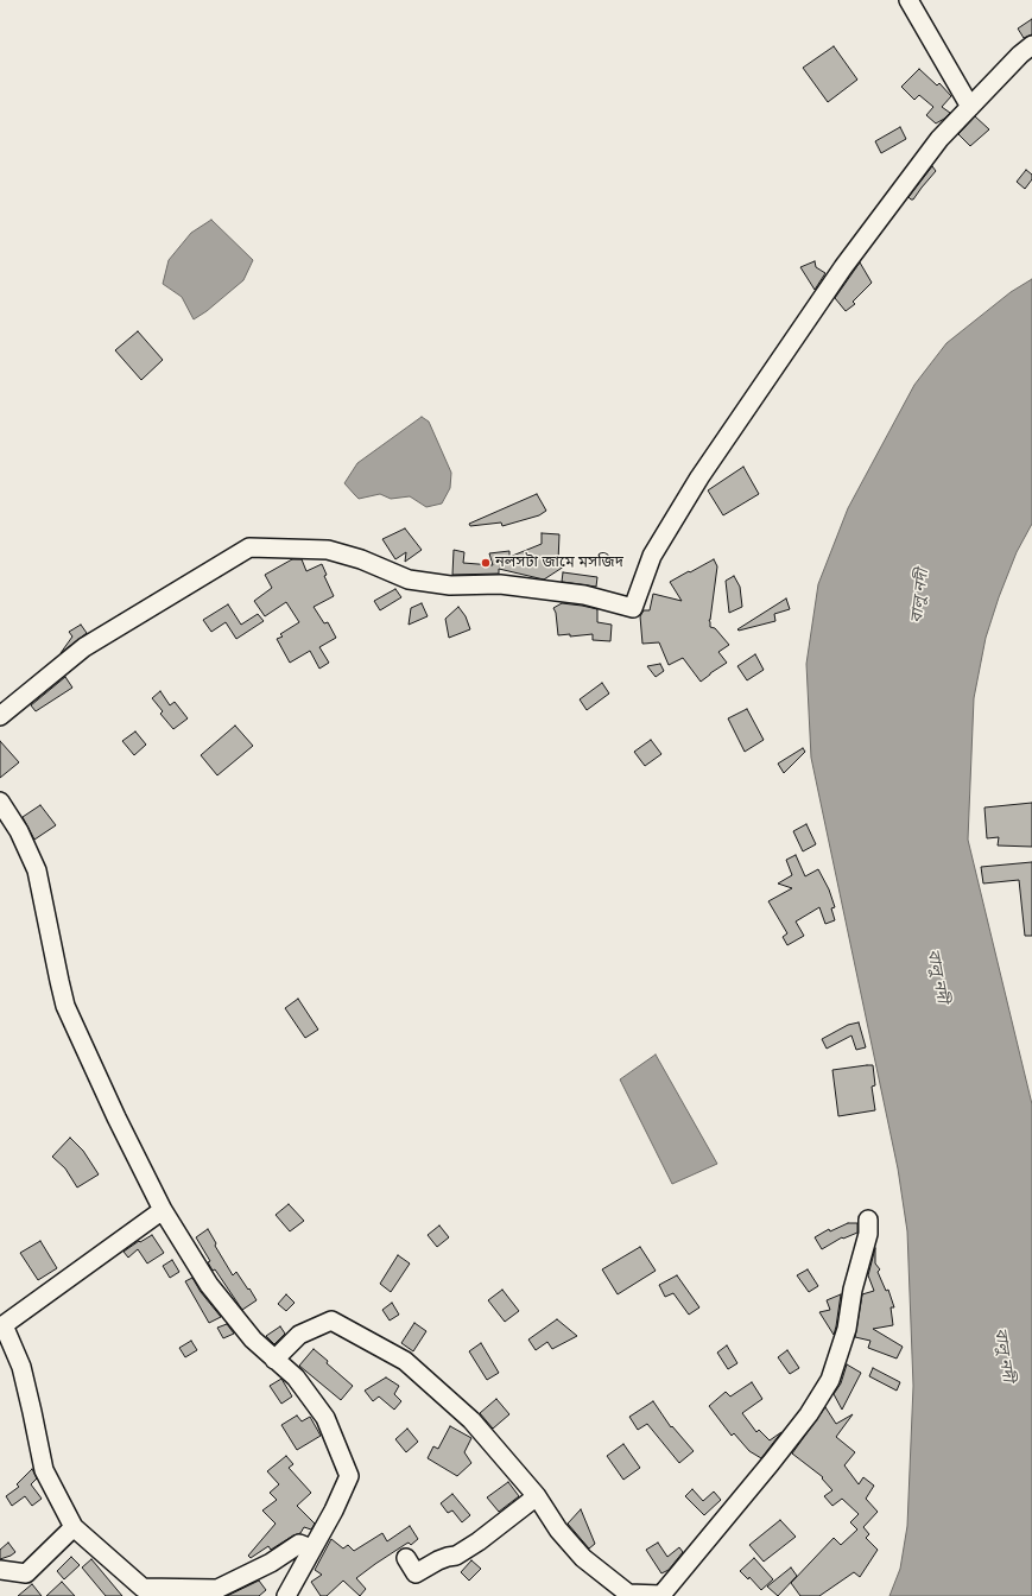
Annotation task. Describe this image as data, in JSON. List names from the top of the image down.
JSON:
{
  "water": ["বালু নদী"],
  "places": ["নলসটা জামে মসজিদ"]
}
